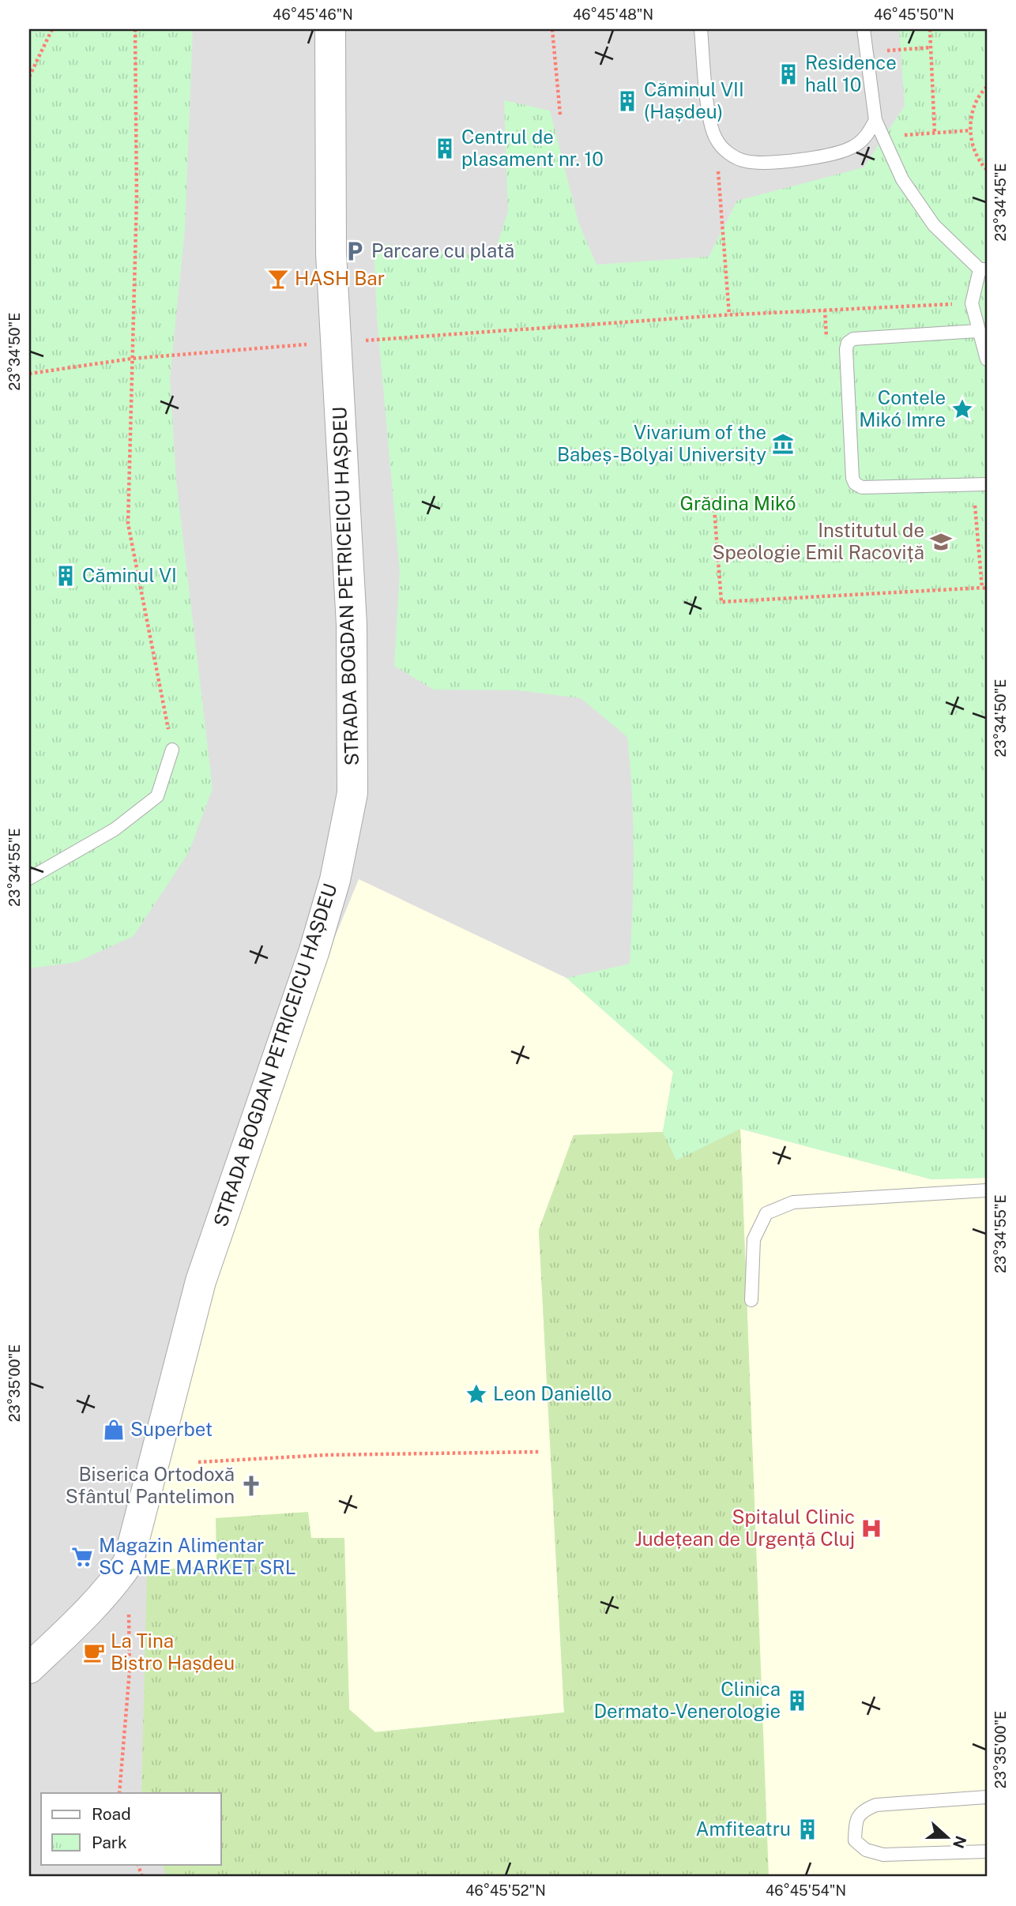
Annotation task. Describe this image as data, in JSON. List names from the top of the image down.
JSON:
{
  "streets": {
    "street": ["STRADA BOGDAN PETRICEICU HAȘDEU"]
  },
  "parks": ["Grădina Mikó"],
  "places": {
    "building": [
      "Residence hall 10",
      "Căminul VII (Hașdeu)",
      "Centrul de plasament nr. 10",
      "Căminul VI",
      "Clinica Dermato-Venerologie",
      "Amfiteatru"
    ],
    "parking": ["Parcare cu plată"],
    "bar": ["HASH Bar"],
    "place": ["Contele Mikó Imre", "Leon Daniello"],
    "museum": ["Vivarium of the Babeș-Bolyai University"],
    "school or university": ["Institutul de Speologie Emil Racoviță"],
    "shop": ["Superbet"],
    "church": ["Biserica Ortodoxă Sfântul Pantelimon"],
    "hospital": ["Spitalul Clinic Județean de Urgență Cluj"],
    "supermarket": ["Magazin Alimentar SC AME MARKET SRL"],
    "cafe": ["La Tina Bistro Hașdeu"]
  },
  "legend": ["Road", "Park"],
  "north": "right",
  "coordinates": [
    "46°45'46\"N",
    "46°45'48\"N",
    "46°45'50\"N",
    "23°34'45\"E",
    "23°34'50\"E",
    "23°34'55\"E",
    "23°35'00\"E",
    "46°45'52\"N",
    "46°45'54\"N"
  ]
}
